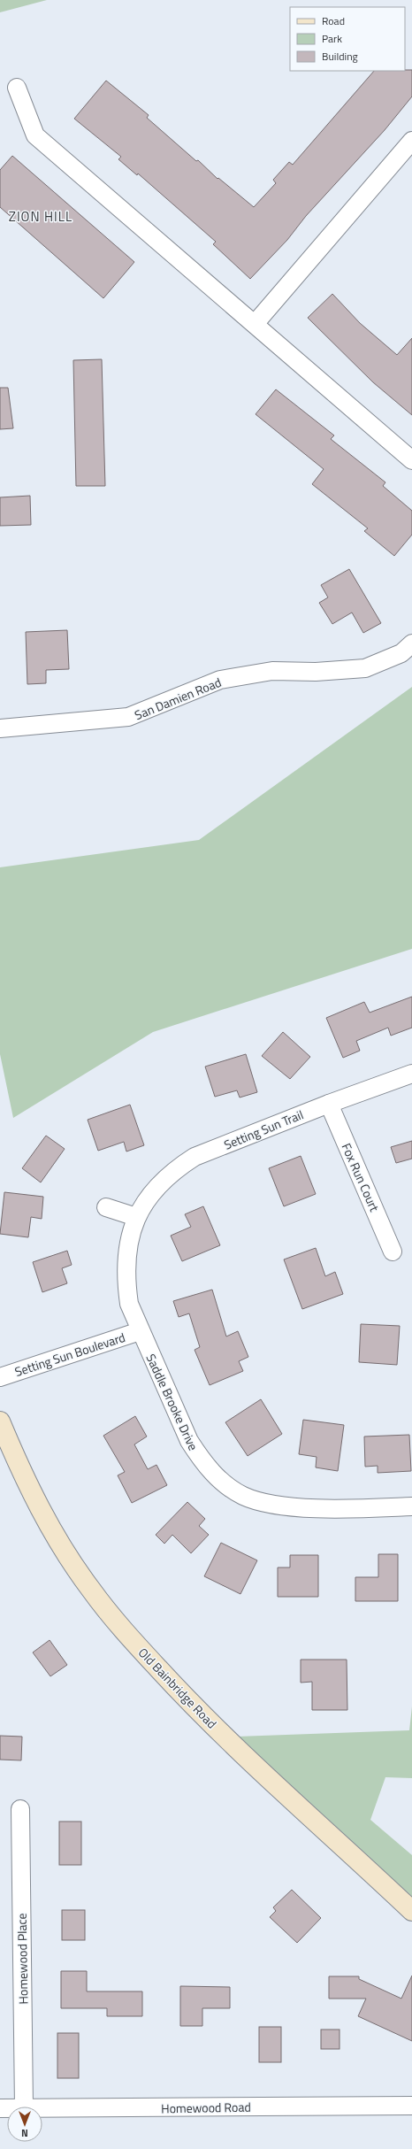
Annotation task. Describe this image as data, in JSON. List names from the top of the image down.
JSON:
{
  "streets": {
    "main road": ["Old Bainbridge Road"],
    "street": [
      "San Damien Road",
      "Setting Sun Trail",
      "Fox Run Court",
      "Setting Sun Boulevard",
      "Saddle Brooke Drive",
      "Homewood Place",
      "Homewood Road"
    ]
  },
  "crossings": [
    ["Setting Sun Trail", "Fox Run Court"],
    ["Setting Sun Trail", "Setting Sun Boulevard"],
    ["Setting Sun Trail", "Saddle Brooke Drive"],
    ["Setting Sun Boulevard", "Saddle Brooke Drive"]
  ],
  "districts": ["ZION HILL"],
  "legend": ["Road", "Park", "Building"],
  "north": "bottom"
}
